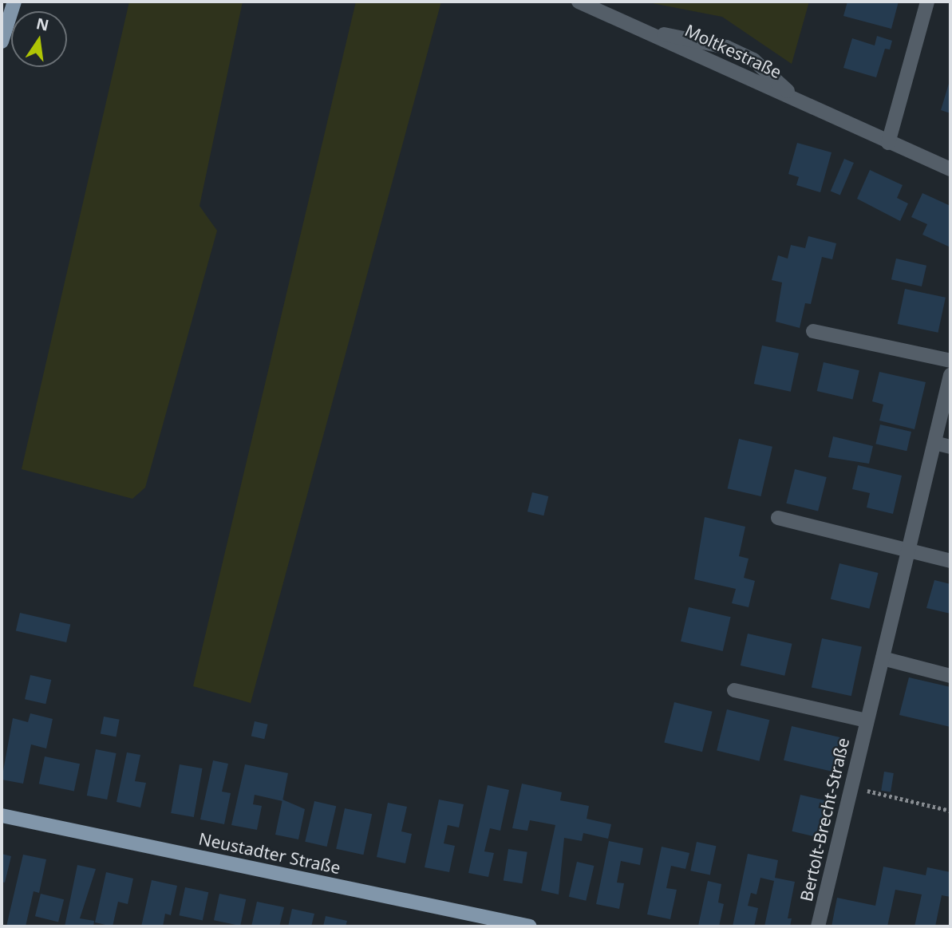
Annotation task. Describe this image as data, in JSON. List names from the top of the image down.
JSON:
{
  "streets": {
    "main road": ["Neustadter Straße"],
    "street": ["Moltkestraße", "Bertolt-Brecht-Straße"]
  },
  "north": "top"
}
